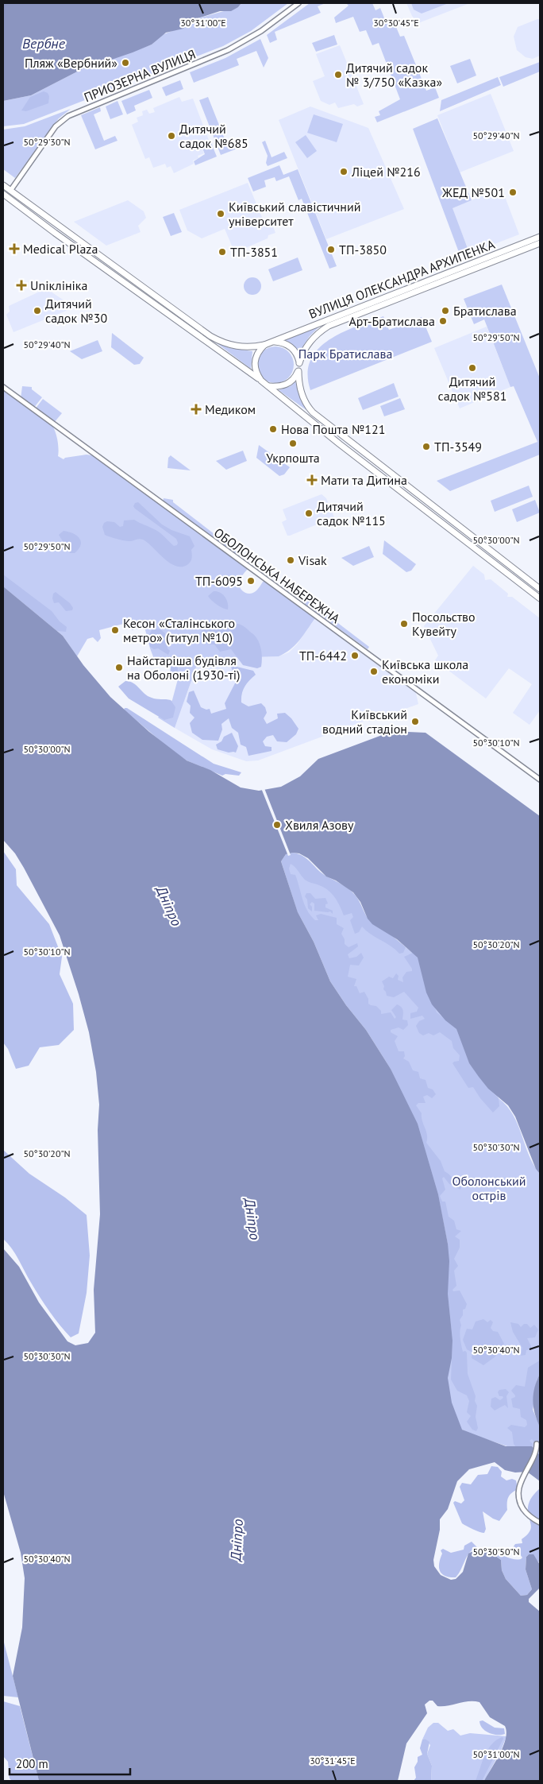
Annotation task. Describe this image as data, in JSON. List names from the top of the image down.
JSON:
{
  "streets": {
    "main road": ["ВУЛИЦЯ ОЛЕКСАНДРА АРХИПЕНКА"],
    "street": ["ПРИОЗЕРНА ВУЛИЦЯ", "ОБОЛОНСЬКА НАБЕРЕЖНА"]
  },
  "water": ["Вербне", "Дніпро"],
  "parks": ["Парк Братислава", "Оболонський острів"],
  "places": {
    "other": [
      "Пляж «Вербний»",
      "Дитячий садок № 3/750 «Казка»",
      "Дитячий садок №685",
      "Ліцей №216",
      "ЖЕД №501",
      "Київський славістичний університет",
      "ТП-3850",
      "ТП-3851",
      "Дитячий садок №30",
      "Братислава",
      "Арт-Братислава",
      "Дитячий садок №581",
      "Нова Пошта №121",
      "Укрпошта",
      "ТП-3549",
      "Дитячий садок №115",
      "Visak",
      "ТП-6095",
      "Посольство Кувейту",
      "Кесон «Сталінського метро» (титул №10)",
      "ТП-6442",
      "Найстаріша будівля на Оболоні (1930-ті)",
      "Київська школа економіки",
      "Київський водний стадіон",
      "Хвиля Азову"
    ],
    "health": [
      "Medical Plaza",
      "Uniклініка",
      "Медиком",
      "Мати та Дитина"
    ]
  },
  "scale_bar": "200 m",
  "coordinates": [
    "30°31'00\"E",
    "30°30'45\"E",
    "50°29'40\"N",
    "50°29'30\"N",
    "50°29'50\"N",
    "50°30'00\"N",
    "50°30'10\"N",
    "50°30'20\"N",
    "50°30'30\"N",
    "50°30'40\"N",
    "50°30'50\"N",
    "50°31'00\"N",
    "30°31'45\"E"
  ]
}
